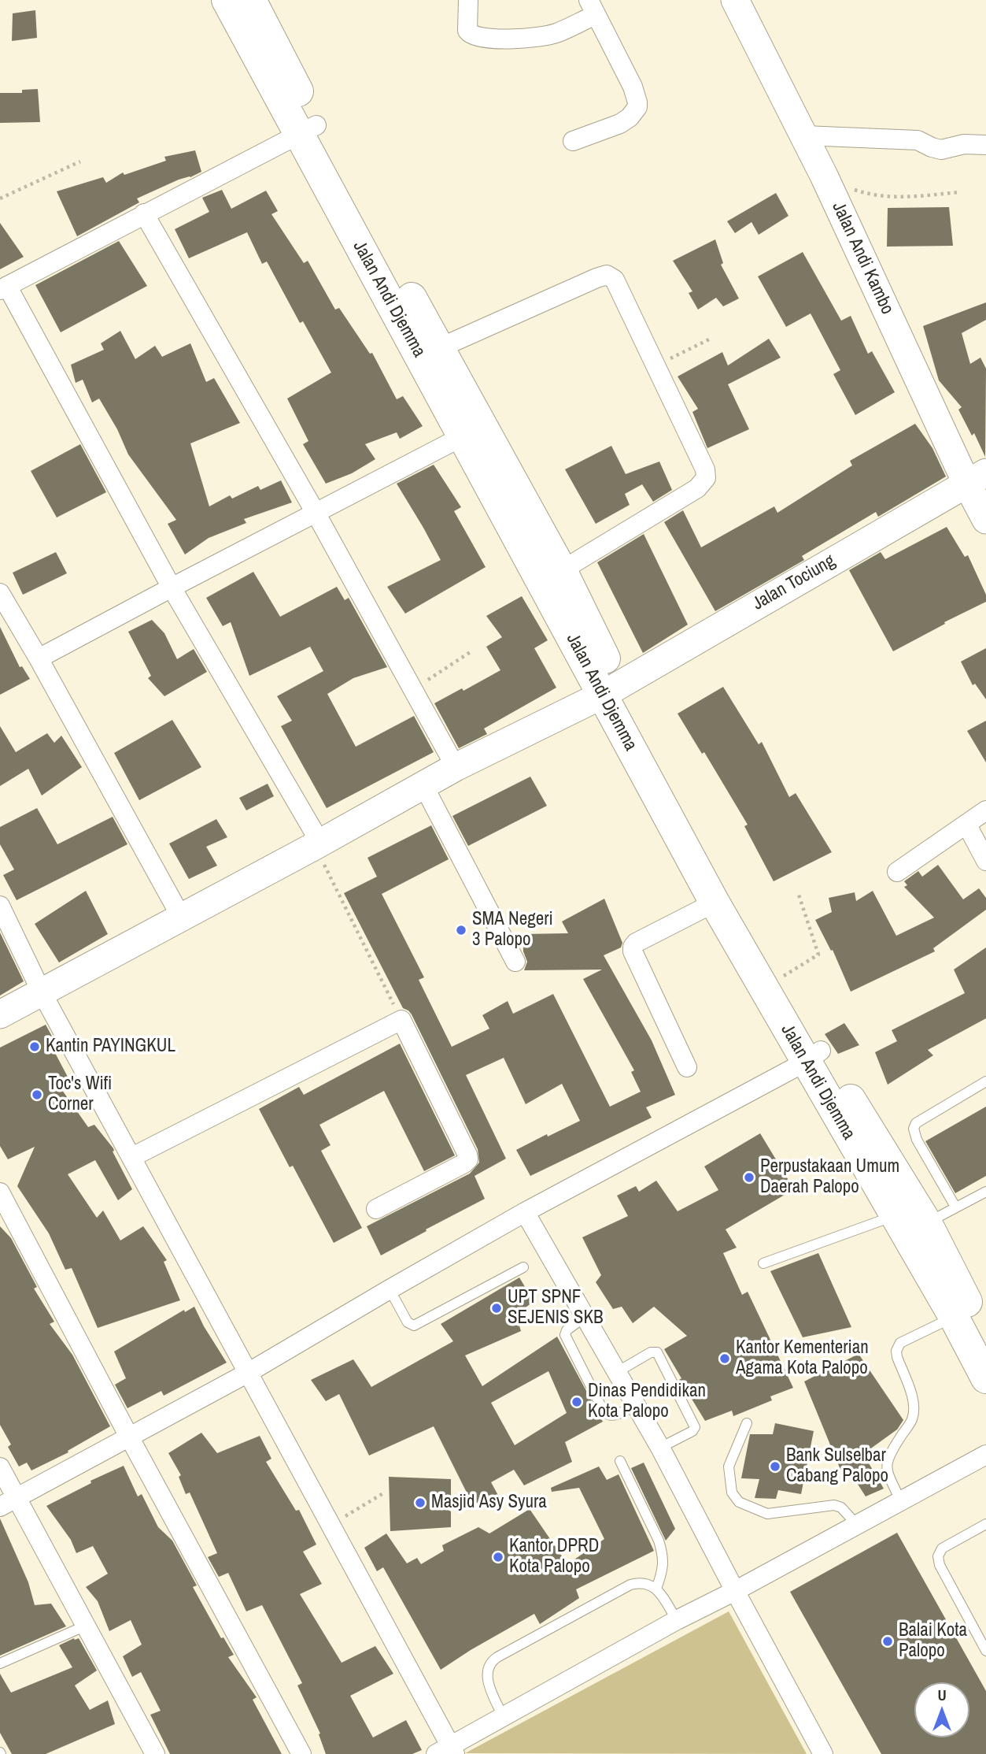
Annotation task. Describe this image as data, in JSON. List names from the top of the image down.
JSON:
{
  "streets": {
    "highway": ["Jalan Andi Djemma"],
    "street": ["Jalan Andi Kambo", "Jalan Tociung"]
  },
  "crossings": [
    ["Jalan Andi Kambo", "Jalan Tociung"],
    ["Jalan Andi Djemma", "Jalan Tociung"]
  ],
  "places": [
    "SMA Negeri 3 Palopo",
    "Kantin PAYINGKUL",
    "Toc's Wifi Corner",
    "Perpustakaan Umum Daerah Palopo",
    "UPT SPNF SEJENIS SKB",
    "Kantor Kementerian Agama Kota Palopo",
    "Dinas Pendidikan Kota Palopo",
    "Bank Sulselbar Cabang Palopo",
    "Masjid Asy Syura",
    "Kantor DPRD Kota Palopo",
    "Balai Kota Palopo"
  ],
  "north": "top"
}
